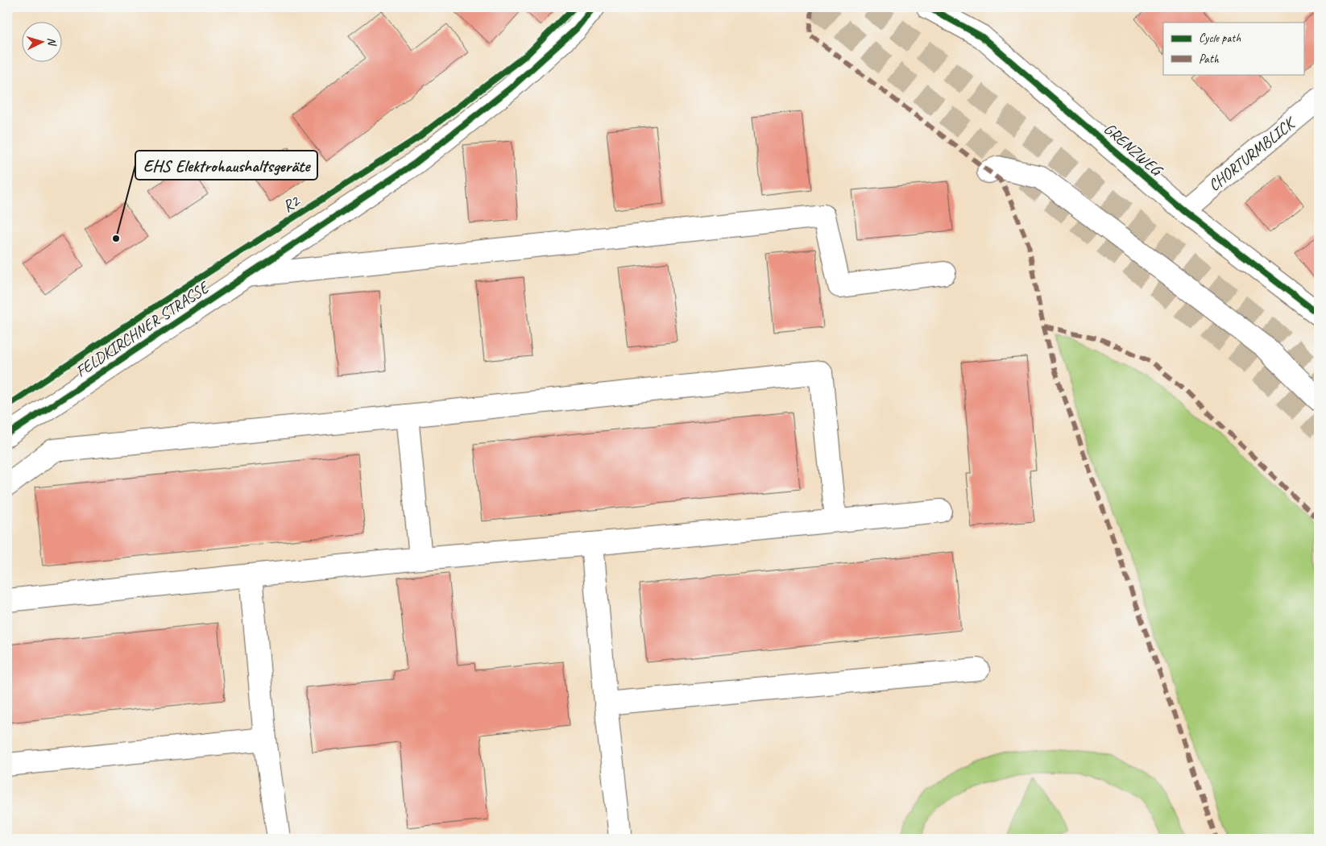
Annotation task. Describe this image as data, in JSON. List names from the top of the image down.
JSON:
{
  "streets": {
    "street": ["GRENZWEG", "CHORTURMBLICK", "FELDKIRCHNER STRASSE"],
    "cycle path": ["R2"]
  },
  "crossings": [
    ["GRENZWEG", "CHORTURMBLICK"]
  ],
  "places": ["EHS Elektrohaushaltsgeräte"],
  "legend": ["Cycle path", "Path"],
  "north": "right"
}
